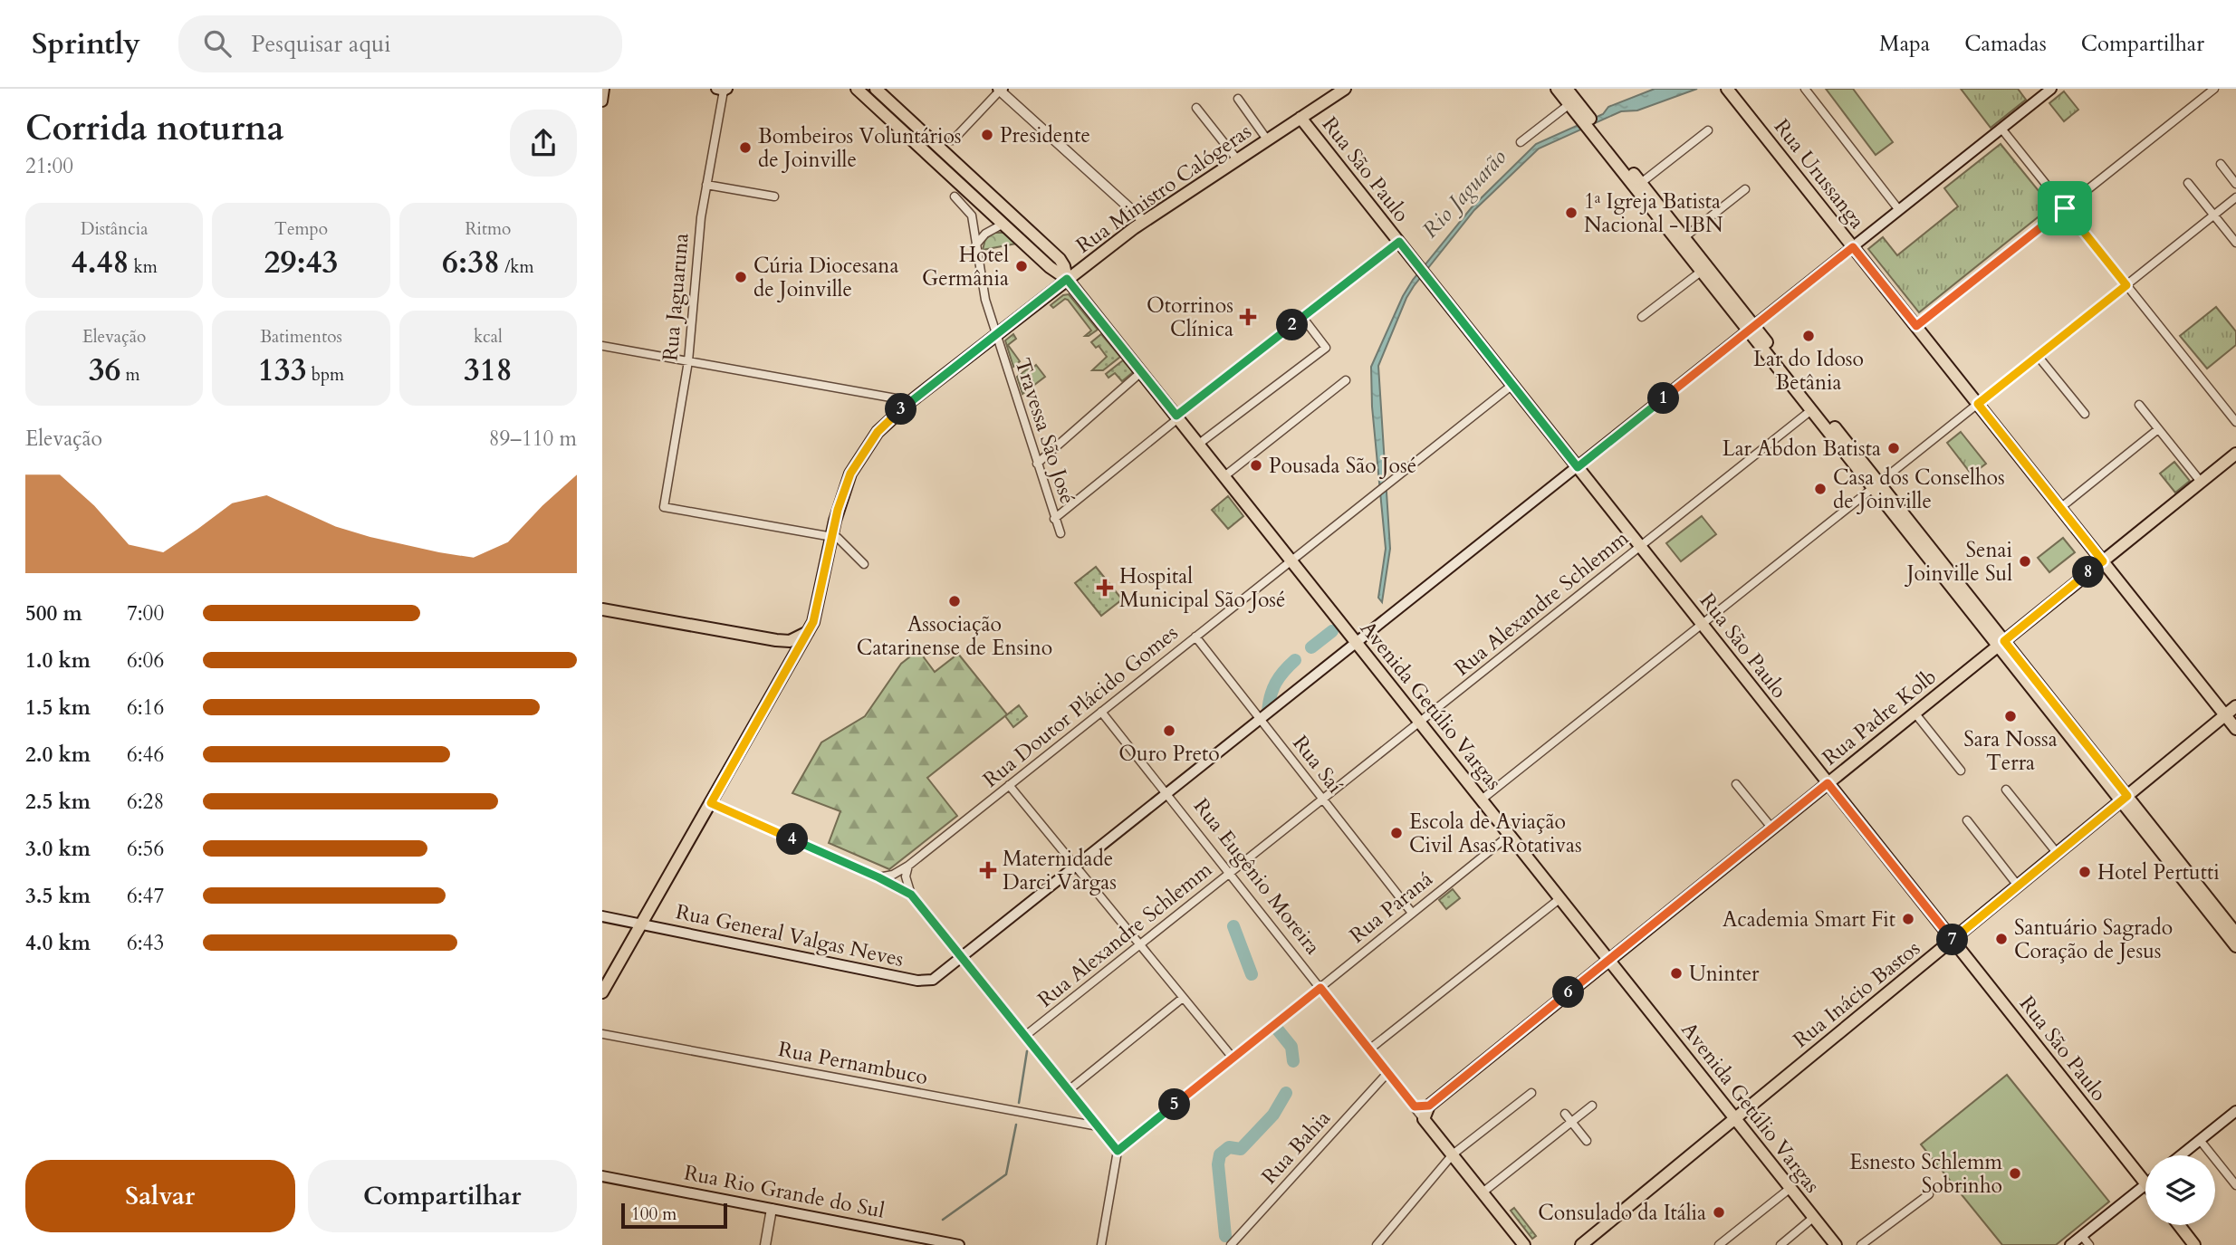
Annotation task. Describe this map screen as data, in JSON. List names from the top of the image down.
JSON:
{
  "streets": {
    "main road": [
      "Rua São Paulo",
      "Rua Urussanga",
      "Rua Ministro Calógeras",
      "Avenida Getúlio Vargas",
      "Rua Padre Kolb",
      "Rua Eugênio Moreira",
      "Rua General Valgas Neves",
      "Rua Inácio Bastos",
      "Rua Rio Grande do Sul"
    ],
    "street": [
      "Rua Jaguaruna",
      "Travessa São José",
      "Rua Alexandre Schlemm",
      "Rua Doutor Plácido Gomes",
      "Rua Saí",
      "Rua Paraná",
      "Rua Pernambuco",
      "Rua Bahia"
    ]
  },
  "crossings": [
    ["Rua São Paulo", "Rua Ministro Calógeras"],
    ["Rua São Paulo", "Rua Alexandre Schlemm"],
    ["Rua São Paulo", "Rua Doutor Plácido Gomes"],
    ["Rua São Paulo", "Rua Padre Kolb"],
    ["Rua São Paulo", "Rua General Valgas Neves"],
    ["Rua São Paulo", "Rua Inácio Bastos"],
    ["Rua Urussanga", "Rua Padre Kolb"],
    ["Rua Urussanga", "Rua General Valgas Neves"],
    ["Rua Urussanga", "Rua Inácio Bastos"],
    ["Rua Ministro Calógeras", "Rua Jaguaruna"],
    ["Rua Ministro Calógeras", "Travessa São José"],
    ["Rua Ministro Calógeras", "Avenida Getúlio Vargas"],
    ["Rua Ministro Calógeras", "Rua General Valgas Neves"],
    ["Rua Alexandre Schlemm", "Avenida Getúlio Vargas"],
    ["Rua Alexandre Schlemm", "Rua Saí"],
    ["Rua Alexandre Schlemm", "Rua Eugênio Moreira"],
    ["Avenida Getúlio Vargas", "Rua Doutor Plácido Gomes"],
    ["Avenida Getúlio Vargas", "Rua Padre Kolb"],
    ["Avenida Getúlio Vargas", "Rua Paraná"],
    ["Avenida Getúlio Vargas", "Rua General Valgas Neves"],
    ["Avenida Getúlio Vargas", "Rua Inácio Bastos"],
    ["Rua Doutor Plácido Gomes", "Rua Saí"],
    ["Rua Doutor Plácido Gomes", "Rua Eugênio Moreira"],
    ["Rua Padre Kolb", "Rua Eugênio Moreira"],
    ["Rua Saí", "Rua Paraná"],
    ["Rua Saí", "Rua General Valgas Neves"],
    ["Rua Eugênio Moreira", "Rua Paraná"],
    ["Rua Eugênio Moreira", "Rua General Valgas Neves"],
    ["Rua Eugênio Moreira", "Rua Bahia"]
  ],
  "water": ["Rio Jaguarão"],
  "places": {
    "other": [
      "Presidente",
      "Bombeiros Voluntários de Joinville",
      "1ª Igreja Batista Nacional - IBN",
      "Hotel Germânia",
      "Cúria Diocesana de Joinville",
      "Lar do Idoso Betânia",
      "Lar Abdon Batista",
      "Pousada São José",
      "Casa dos Conselhos de Joinville",
      "Senai Joinville Sul",
      "Associação Catarinense de Ensino",
      "Sara Nossa Terra",
      "Ouro Preto",
      "Escola de Aviação Civil Asas Rotativas",
      "Hotel Pertutti",
      "Academia Smart Fit",
      "Santuário Sagrado Coração de Jesus",
      "Uninter",
      "Esnesto Schlemm Sobrinho",
      "Consulado da Itália"
    ],
    "health": ["Otorrinos Clínica", "Hospital Municipal São José", "Maternidade Darci Vargas"]
  },
  "scale_bar": "100 m",
  "page": {
    "header": "Sprintly",
    "search": "Pesquisar aqui",
    "nav": ["Mapa", "Camadas", "Compartilhar"],
    "heading": ["Corrida noturna", "21:00"],
    "stats": [
      ["Distância", "4.48 km"],
      ["Tempo", "29:43"],
      ["Ritmo", "6:38 /km"],
      ["Elevação", "36 m"],
      ["Batimentos", "133 bpm"],
      ["kcal", "318"]
    ],
    "pins": [
      "2",
      "1",
      "3",
      "8",
      "4",
      "7",
      "6",
      "5"
    ],
    "chart": ["Elevação", "89–110 m"],
    "list": [
      {
        "name": "500 m",
        "note": "7:00"
      },
      {
        "name": "1.0 km",
        "note": "6:06"
      },
      {
        "name": "1.5 km",
        "note": "6:16"
      },
      {
        "name": "2.0 km",
        "note": "6:46"
      },
      {
        "name": "2.5 km",
        "note": "6:28"
      },
      {
        "name": "3.0 km",
        "note": "6:56"
      },
      {
        "name": "3.5 km",
        "note": "6:47"
      },
      {
        "name": "4.0 km",
        "note": "6:43"
      }
    ],
    "buttons": ["Salvar", "Compartilhar"],
    "scale": "100 m"
  }
}
